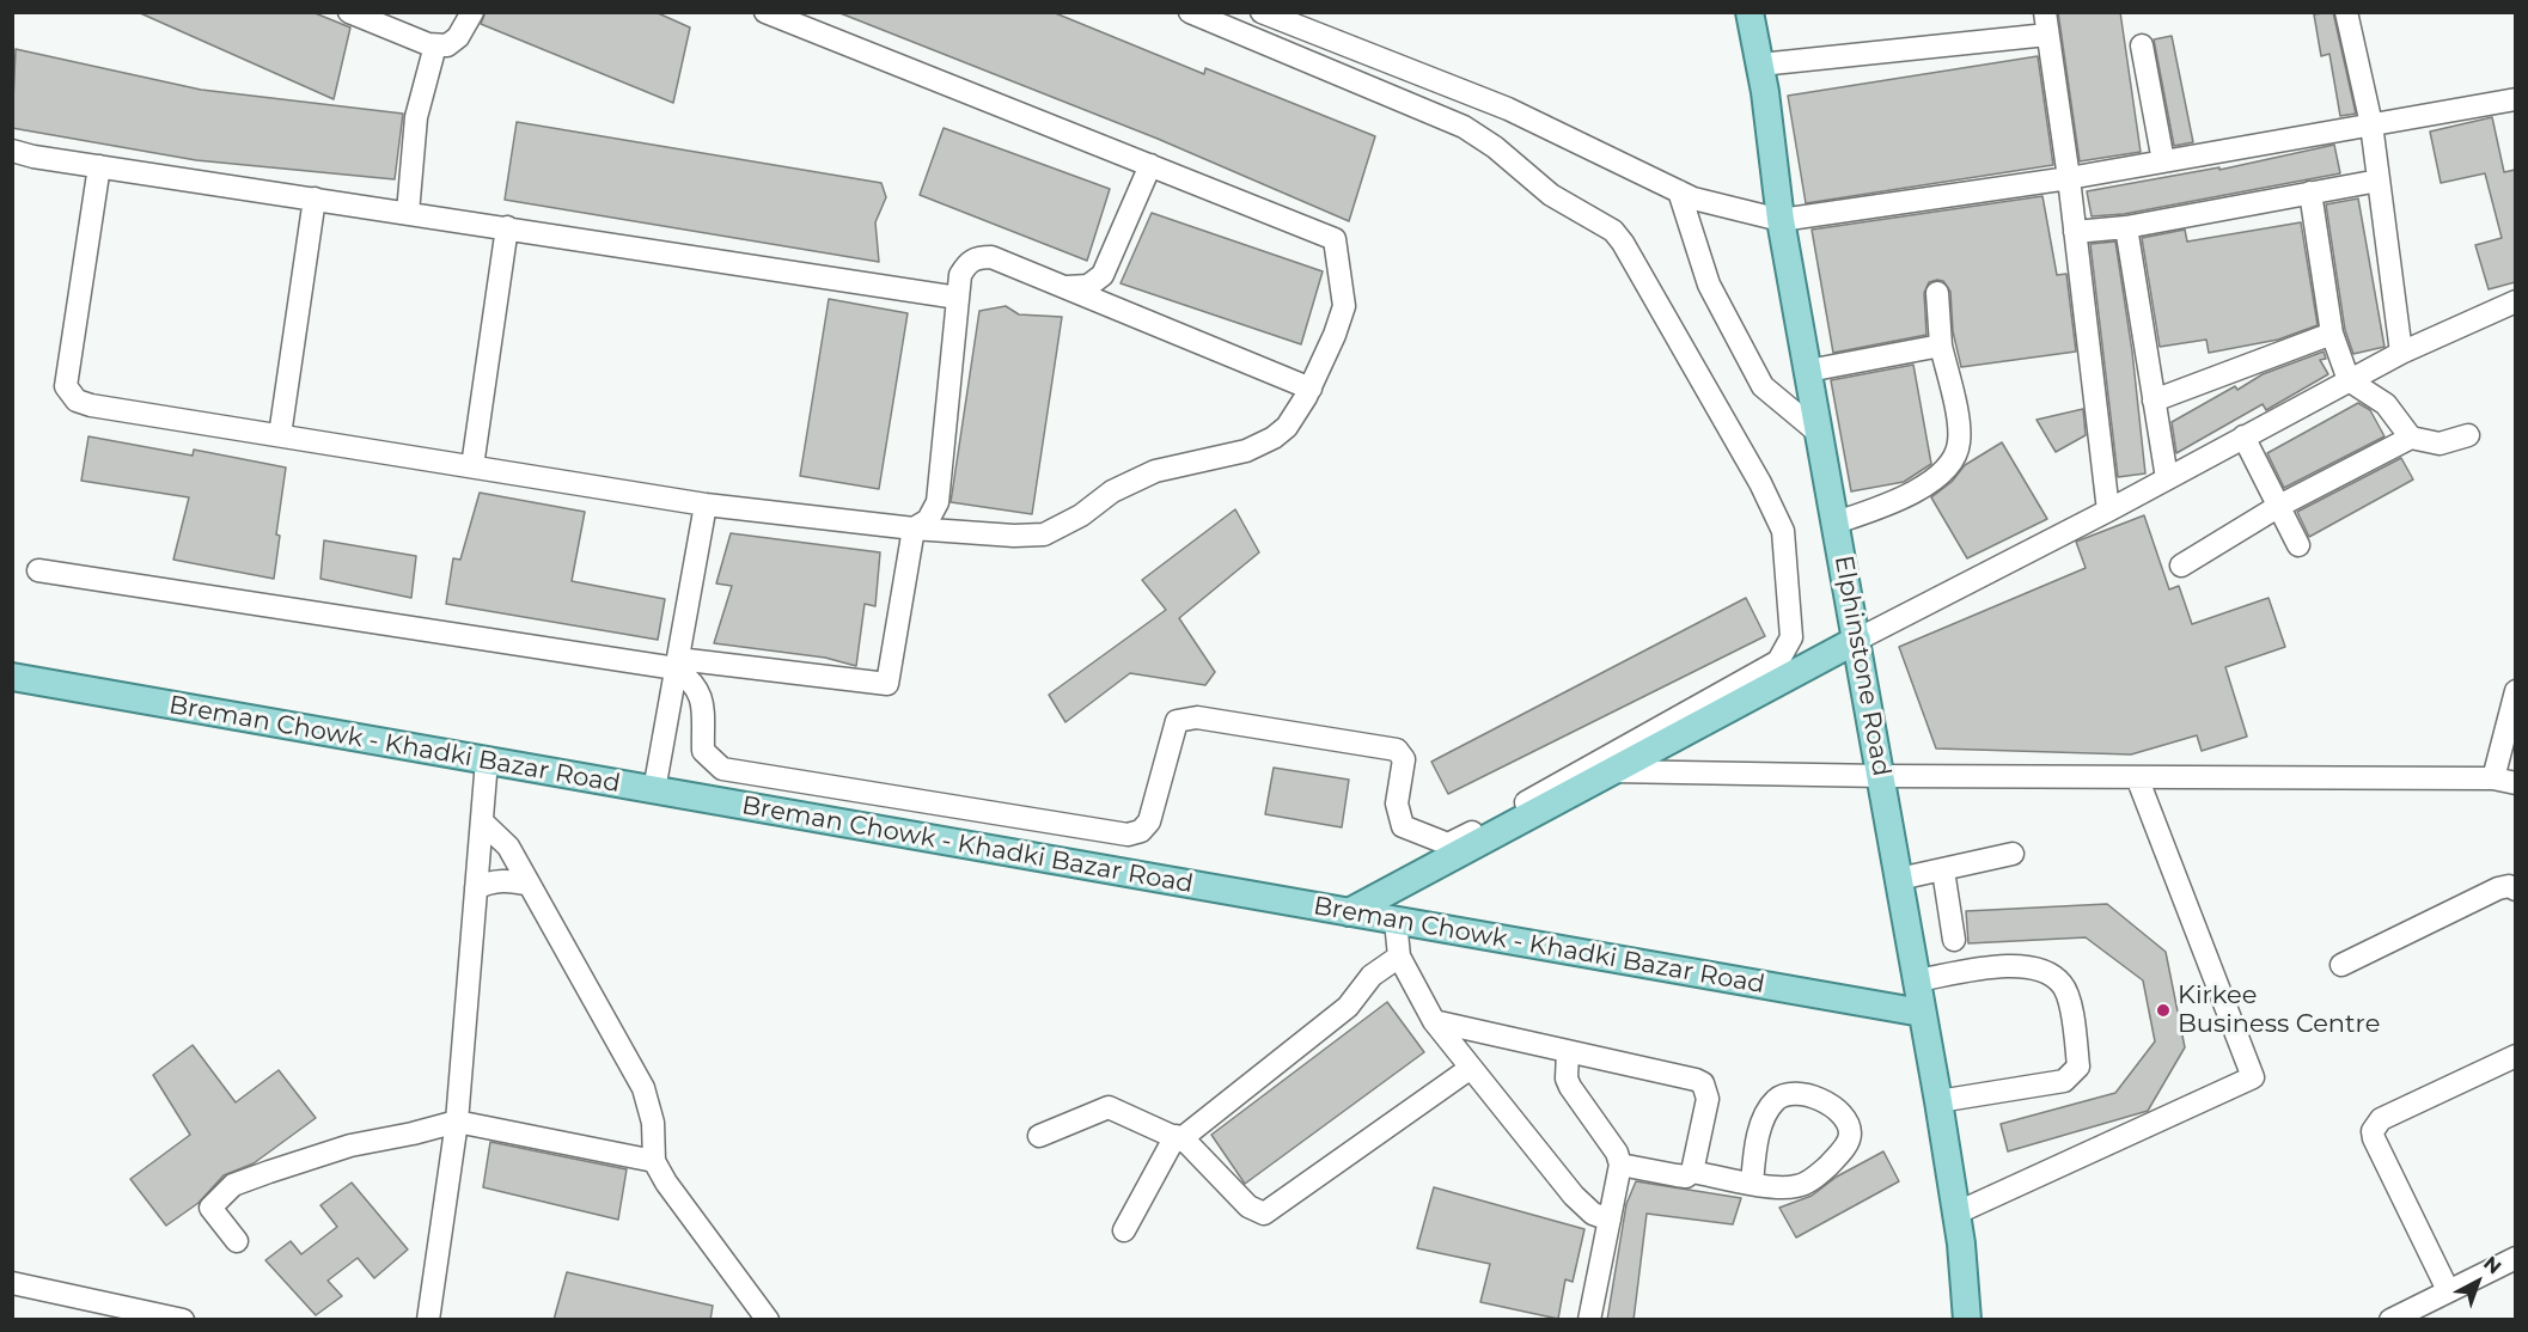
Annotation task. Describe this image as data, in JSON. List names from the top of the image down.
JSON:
{
  "streets": {
    "main road": ["Elphinstone Road", "Breman Chowk - Khadki Bazar Road"]
  },
  "crossings": [
    ["Elphinstone Road", "Breman Chowk - Khadki Bazar Road"]
  ],
  "places": ["Kirkee Business Centre"],
  "north": "top right"
}
